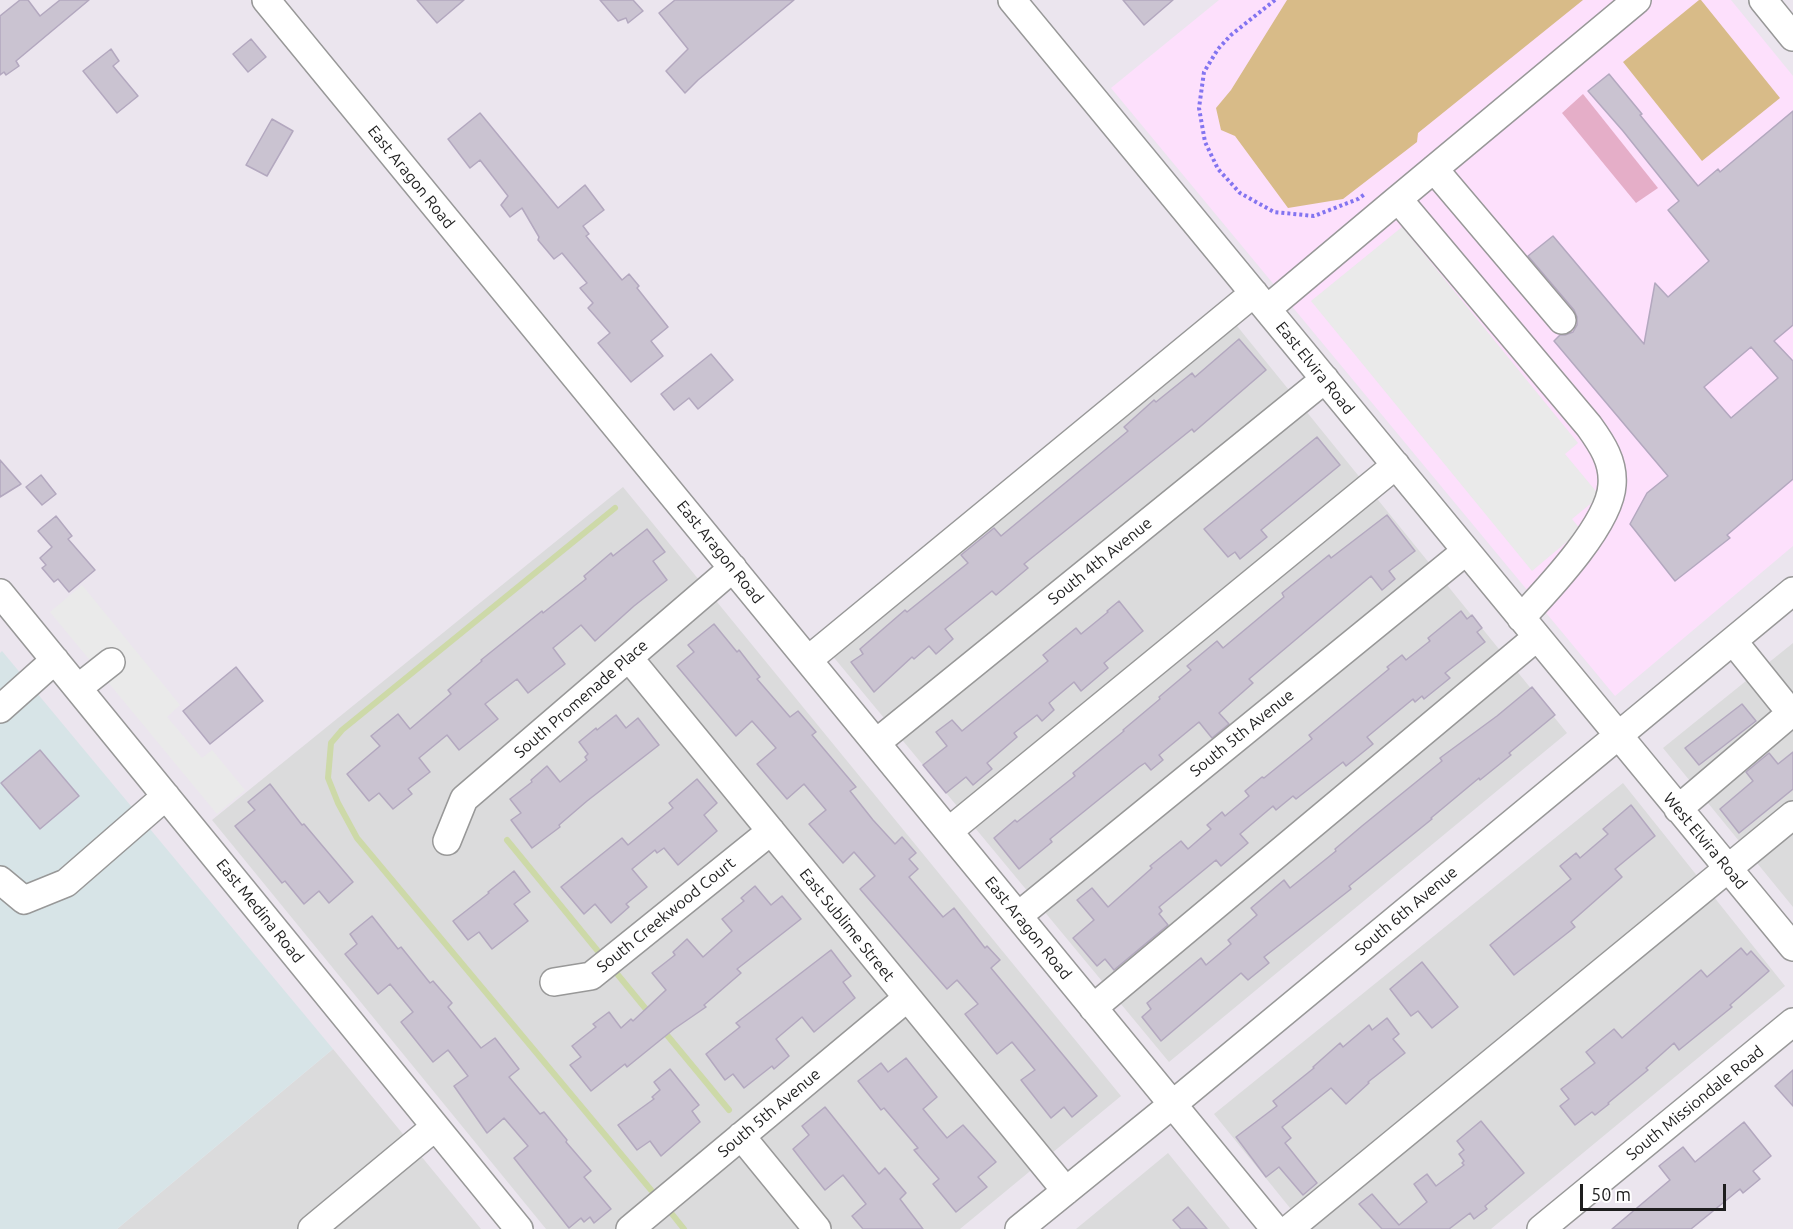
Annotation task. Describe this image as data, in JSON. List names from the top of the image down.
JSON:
{
  "streets": {
    "street": [
      "East Aragon Road",
      "East Elvira Road",
      "South 4th Avenue",
      "South Promenade Place",
      "South 5th Avenue",
      "West Elvira Road",
      "East Medina Road",
      "South 6th Avenue",
      "South Creekwood Court",
      "East Sublime Street",
      "South Missiondale Road"
    ]
  },
  "crossings": [
    ["East Aragon Road", "South 4th Avenue"],
    ["East Aragon Road", "South Promenade Place"],
    ["East Aragon Road", "South 5th Avenue"],
    ["East Aragon Road", "South 6th Avenue"],
    ["East Elvira Road", "South 4th Avenue"],
    ["East Elvira Road", "South 5th Avenue"],
    ["East Elvira Road", "West Elvira Road"],
    ["East Elvira Road", "South 6th Avenue"],
    ["South Promenade Place", "East Sublime Street"],
    ["South 5th Avenue", "East Sublime Street"],
    ["West Elvira Road", "South 6th Avenue"],
    ["South 6th Avenue", "East Sublime Street"],
    ["South Creekwood Court", "East Sublime Street"]
  ],
  "scale_bar": "50 m"
}
